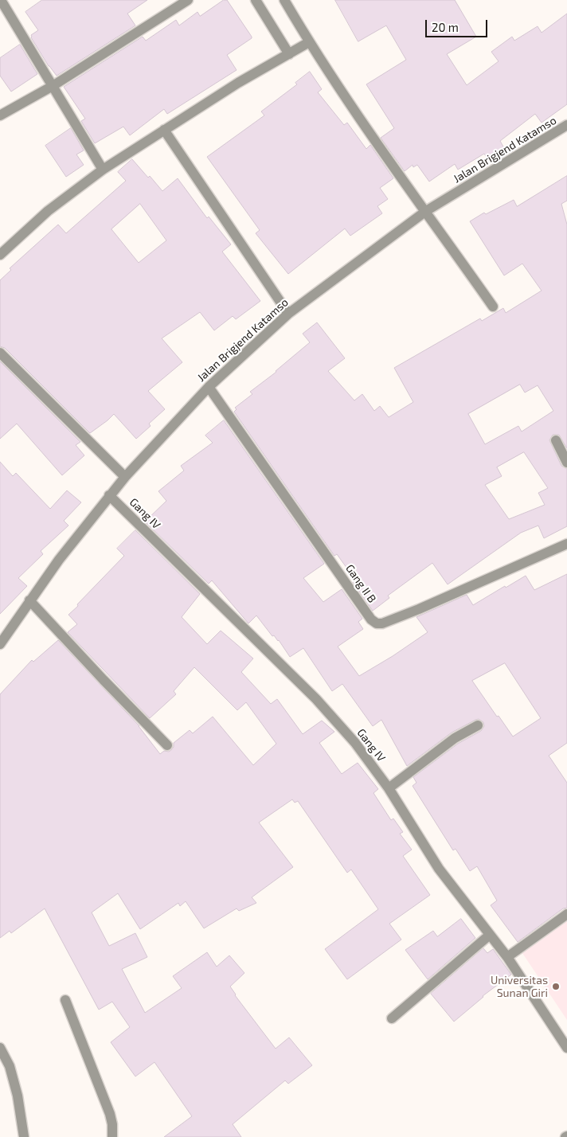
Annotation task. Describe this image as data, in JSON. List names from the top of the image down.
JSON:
{
  "streets": {
    "street": ["Jalan Brigjend Katamso", "Gang IV", "Gang II B"]
  },
  "crossings": [
    ["Jalan Brigjend Katamso", "Gang IV"],
    ["Jalan Brigjend Katamso", "Gang II B"]
  ],
  "places": ["Universitas Sunan Giri"],
  "scale_bar": "20 m"
}
